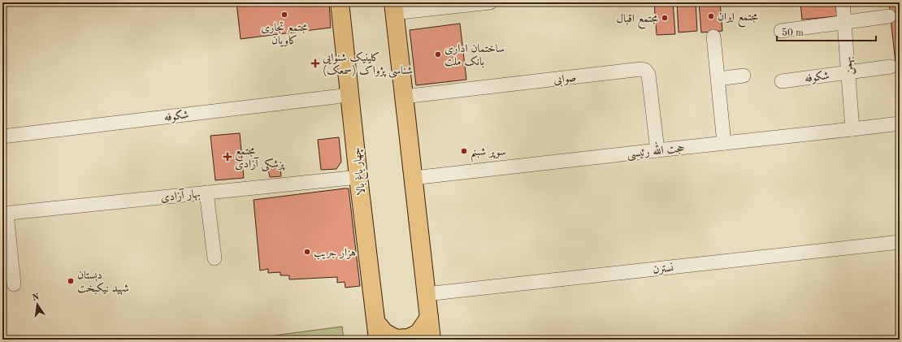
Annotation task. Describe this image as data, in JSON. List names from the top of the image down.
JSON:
{
  "streets": {
    "main road": ["چهار باغ بالا"],
    "street": [
      "بهمن",
      "شکوفه",
      "صوابی",
      "حجت الله رئیسی",
      "بهار آزادی",
      "نسترن"
    ]
  },
  "crossings": [
    ["بهمن", "شکوفه"],
    ["بهمن", "حجت الله رئیسی"],
    ["شکوفه", "چهار باغ بالا"],
    ["صوابی", "حجت الله رئیسی"],
    ["چهار باغ بالا", "بهار آزادی"]
  ],
  "places": {
    "other": [
      "مجتمع تجاری کاویان",
      "مجتمع ایران",
      "مجتمع اقبال",
      "ساختمان اداری بانک ملت",
      "سوپر شبنم",
      "هزار جریب",
      "دبستان شهید نیکبخت"
    ],
    "health": ["کلینیک شنوایی شناسی پژواک (سمعک)", "مجتمع پزشکی آزادی"]
  },
  "scale_bar": "50 m",
  "north": "top"
}
